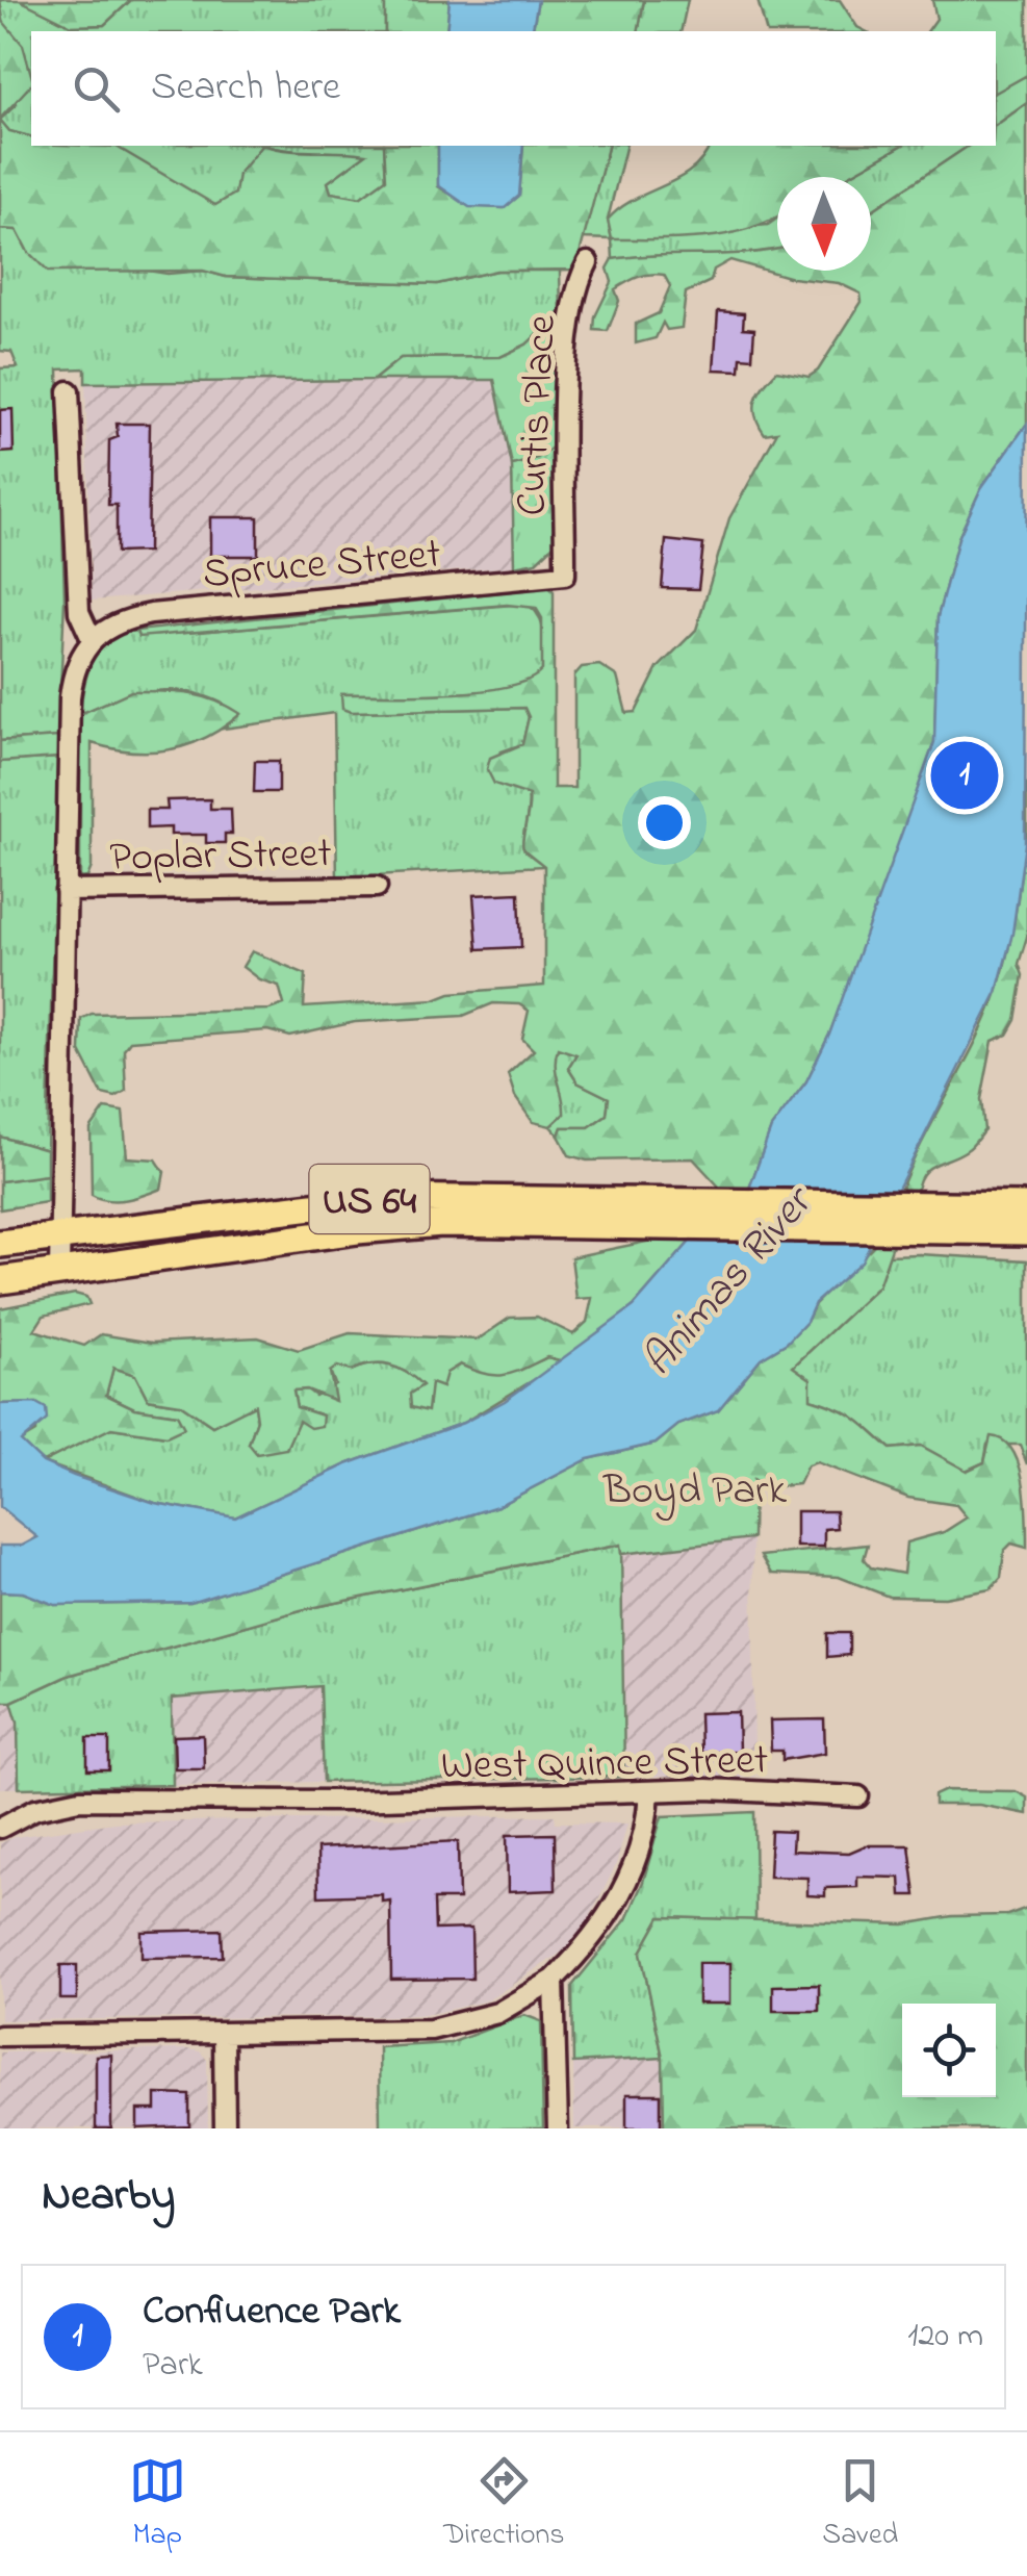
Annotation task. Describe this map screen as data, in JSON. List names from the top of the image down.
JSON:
{
  "streets": {
    "highway": ["US 64"],
    "street": [
      "Curtis Place",
      "Spruce Street",
      "Poplar Street",
      "West Quince Street"
    ]
  },
  "crossings": [
    ["Curtis Place", "Spruce Street"]
  ],
  "water": ["Animas River"],
  "parks": ["Boyd Park"],
  "north": "bottom",
  "page": {
    "search": "Search here",
    "pins": "1",
    "heading": "Nearby",
    "list": [
      {
        "mark": "1",
        "name": "Confluence Park",
        "note": "Park",
        "value": "120 m"
      }
    ],
    "nav": ["Map", "Directions", "Saved"]
  }
}
